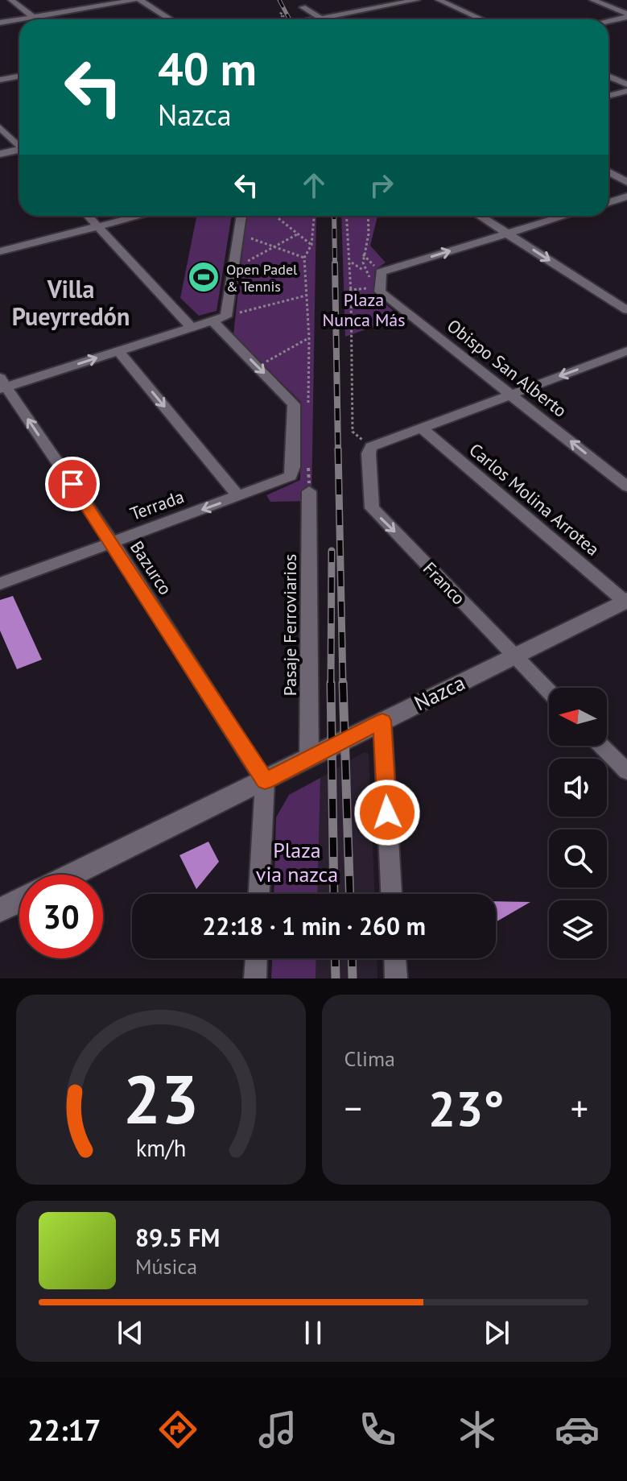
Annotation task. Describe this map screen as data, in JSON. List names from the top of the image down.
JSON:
{
  "streets": {
    "street": [
      "Obispo San Alberto",
      "Carlos Molina Arrotea",
      "Terrada",
      "Bazurco",
      "Franco",
      "Pasaje Ferroviarios",
      "Nazca"
    ]
  },
  "crossings": [
    ["Carlos Molina Arrotea", "Nazca"],
    ["Terrada", "Bazurco"],
    ["Bazurco", "Nazca"],
    ["Franco", "Nazca"],
    ["Pasaje Ferroviarios", "Nazca"]
  ],
  "one_way": ["Obispo San Alberto", "Franco"],
  "districts": ["Villa Pueyrredón"],
  "parks": ["Plaza Nunca Más", "Plaza via nazca"],
  "places": {
    "sports": ["Open Padel & Tennis"]
  },
  "north": "left",
  "page": {
    "turn": ["40 m", "Nazca"],
    "limit": "30",
    "trip": "22:18 · 1 min · 260 m",
    "tile": "Clima",
    "heat": ["−", "23°", "+"],
    "song": ["89.5 FM", "Música"],
    "tabs": "22:17",
    "gauge": ["23", "km/h"]
  }
}
